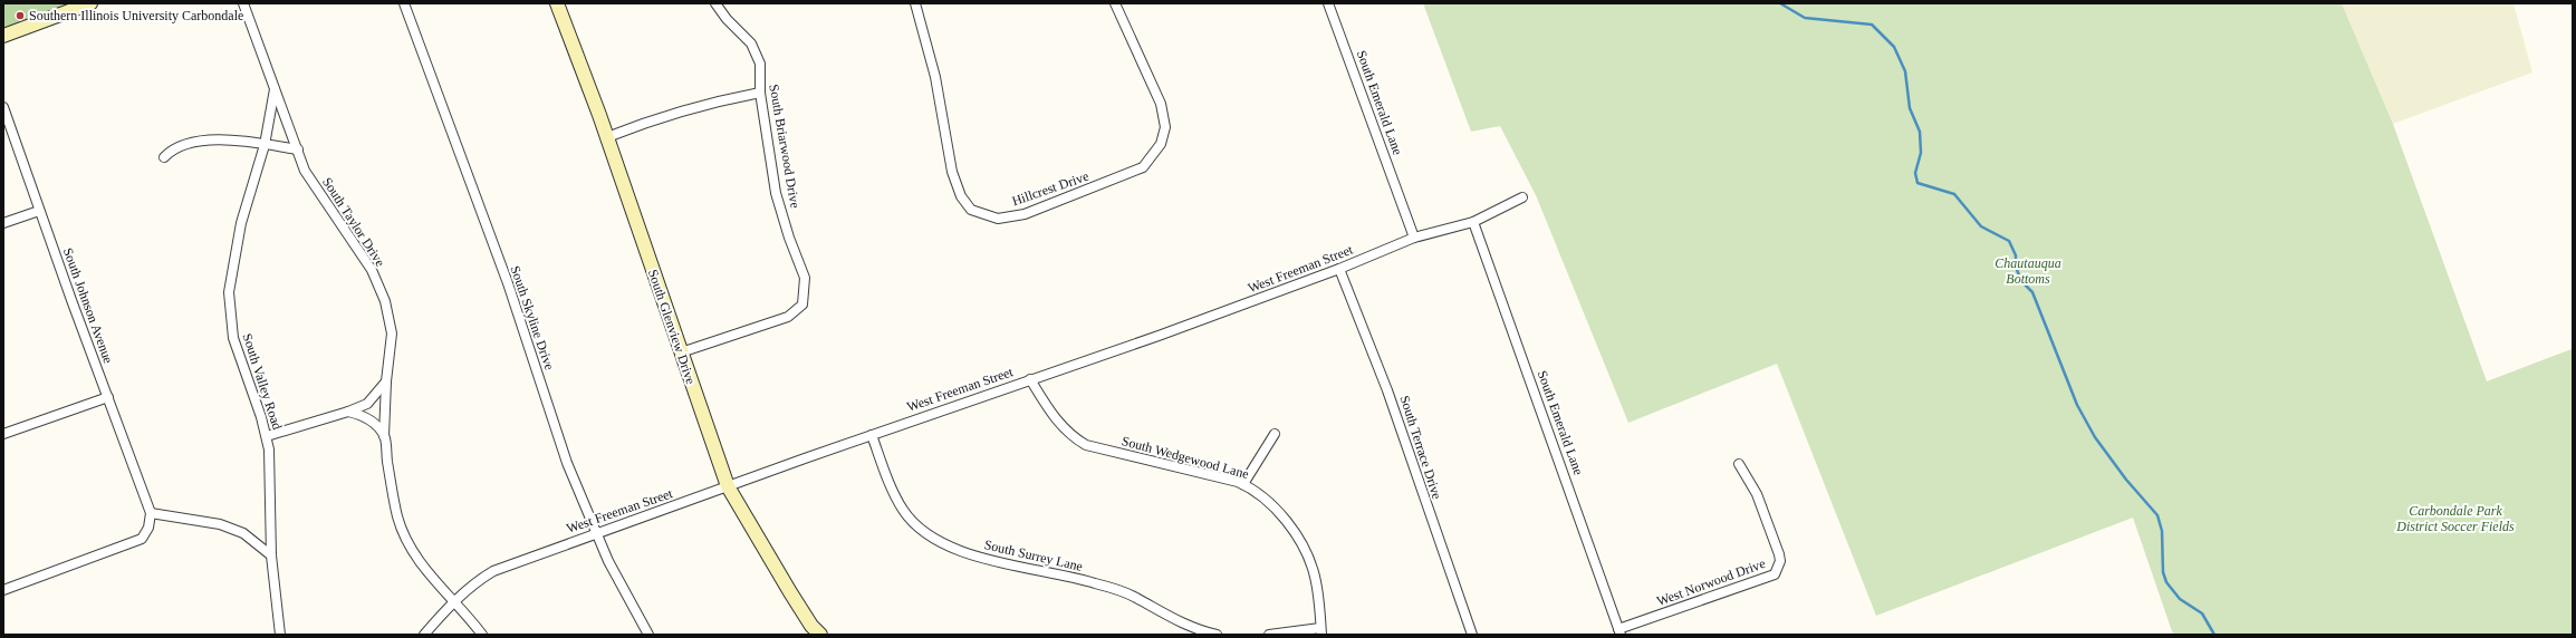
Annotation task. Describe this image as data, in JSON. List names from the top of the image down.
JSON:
{
  "streets": {
    "street": [
      "South Emerald Lane",
      "South Briarwood Drive",
      "Hillcrest Drive",
      "South Taylor Drive",
      "West Freeman Street",
      "South Johnson Avenue",
      "South Skyline Drive",
      "South Glenview Drive",
      "South Valley Road",
      "South Terrace Drive",
      "South Wedgewood Lane",
      "South Surrey Lane",
      "West Norwood Drive"
    ]
  },
  "crossings": [
    ["South Emerald Lane", "West Freeman Street"],
    ["South Emerald Lane", "West Norwood Drive"],
    ["South Briarwood Drive", "South Glenview Drive"],
    ["South Taylor Drive", "South Valley Road"],
    ["West Freeman Street", "South Skyline Drive"],
    ["West Freeman Street", "South Glenview Drive"],
    ["West Freeman Street", "South Terrace Drive"],
    ["West Freeman Street", "South Wedgewood Lane"],
    ["West Freeman Street", "South Surrey Lane"]
  ],
  "parks": ["Chautauqua Bottoms", "Carbondale Park District Soccer Fields"],
  "places": ["Southern Illinois University Carbondale"]
}
